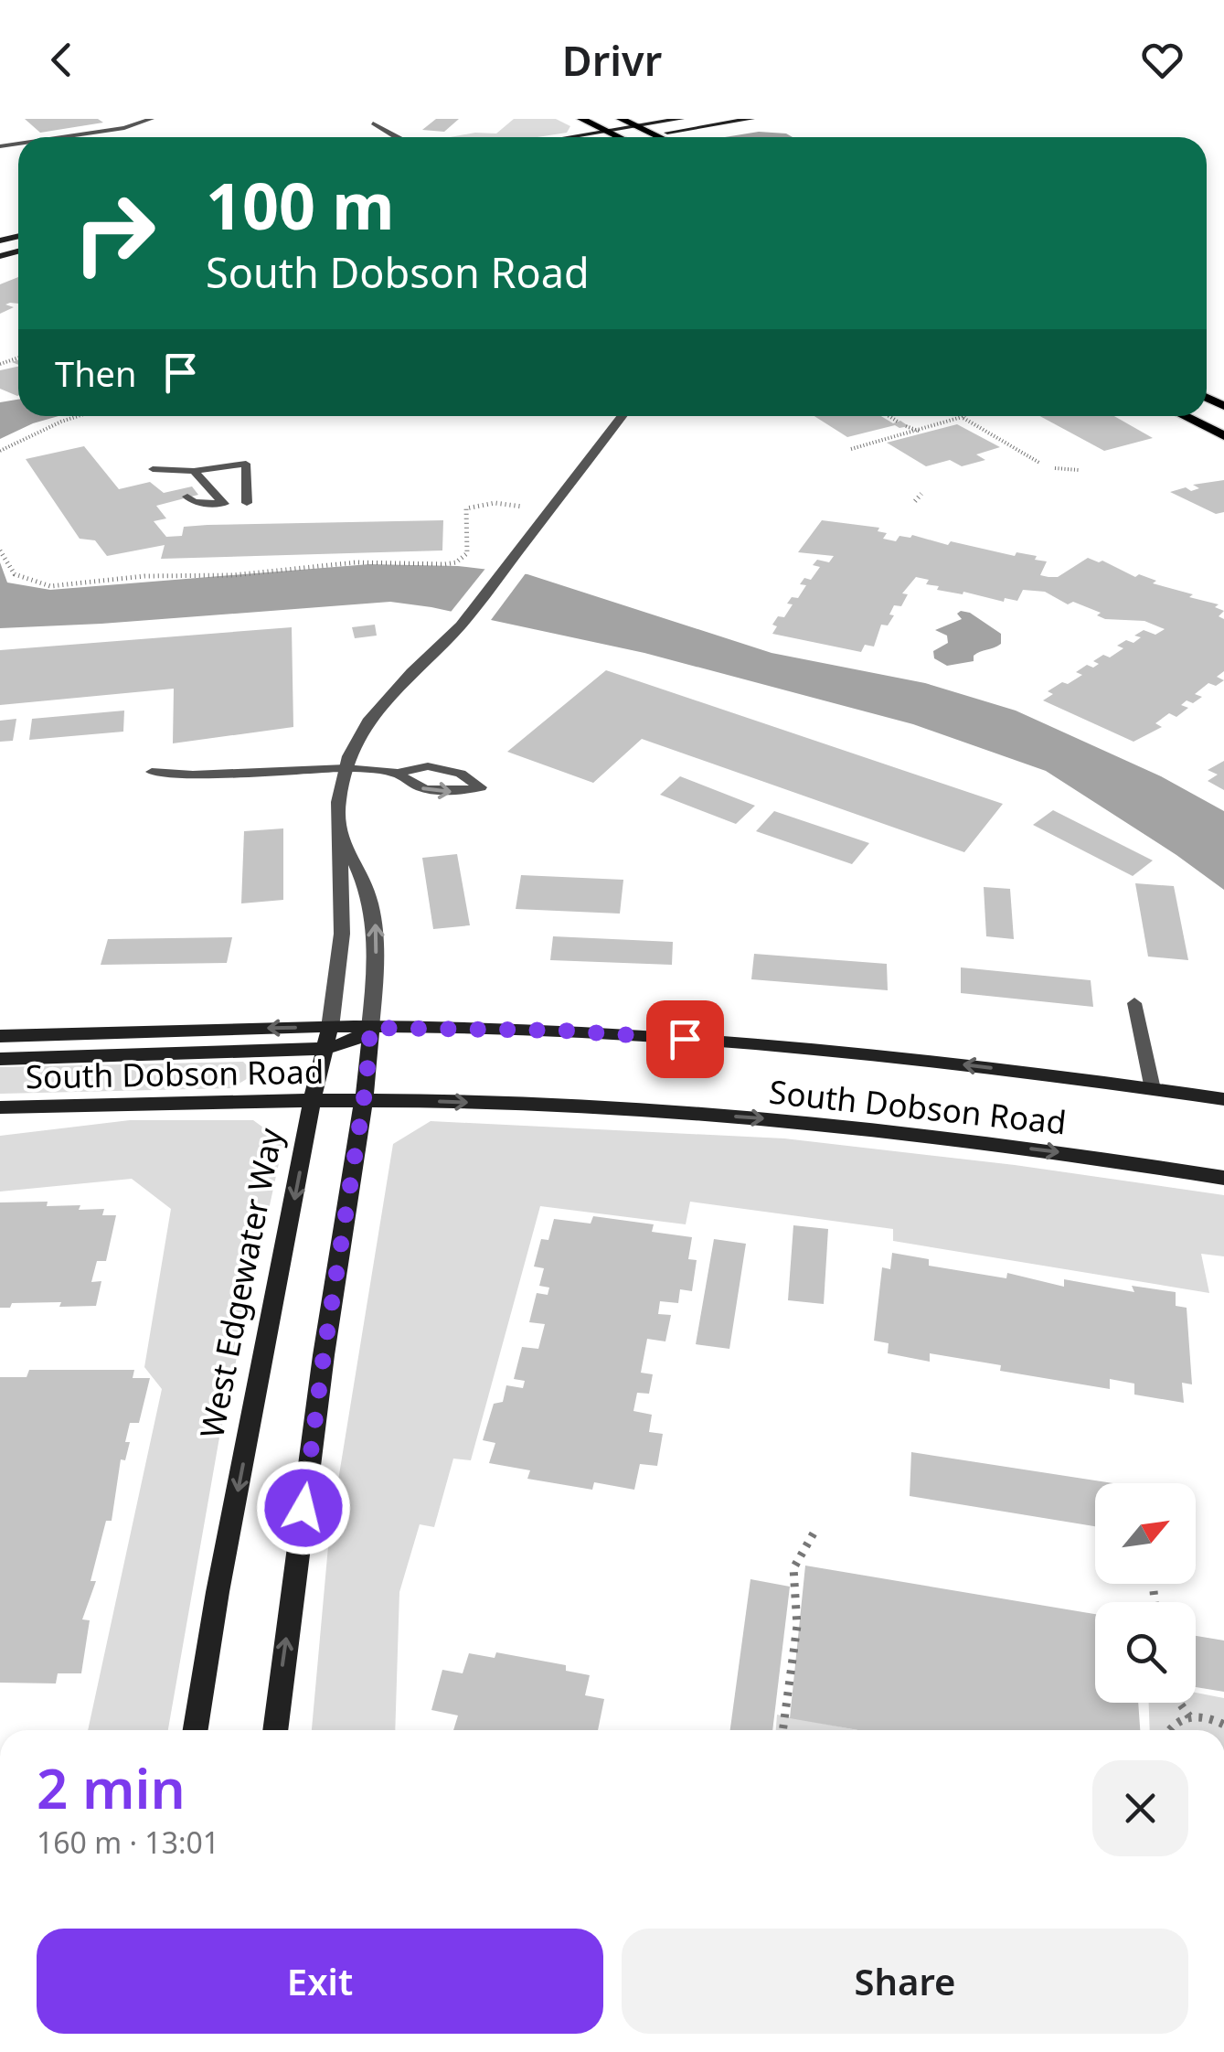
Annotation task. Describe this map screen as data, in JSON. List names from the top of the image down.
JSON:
{
  "streets": {
    "main road": ["South Dobson Road", "West Edgewater Way"]
  },
  "crossings": [
    ["South Dobson Road", "West Edgewater Way"]
  ],
  "one_way": ["West Edgewater Way"],
  "north": "top right",
  "page": {
    "header": "Drivr",
    "turn": ["100 m", "South Dobson Road"],
    "then": "Then",
    "heading": ["2 min", "160 m · 13:01"],
    "buttons": ["Exit", "Share"]
  }
}
